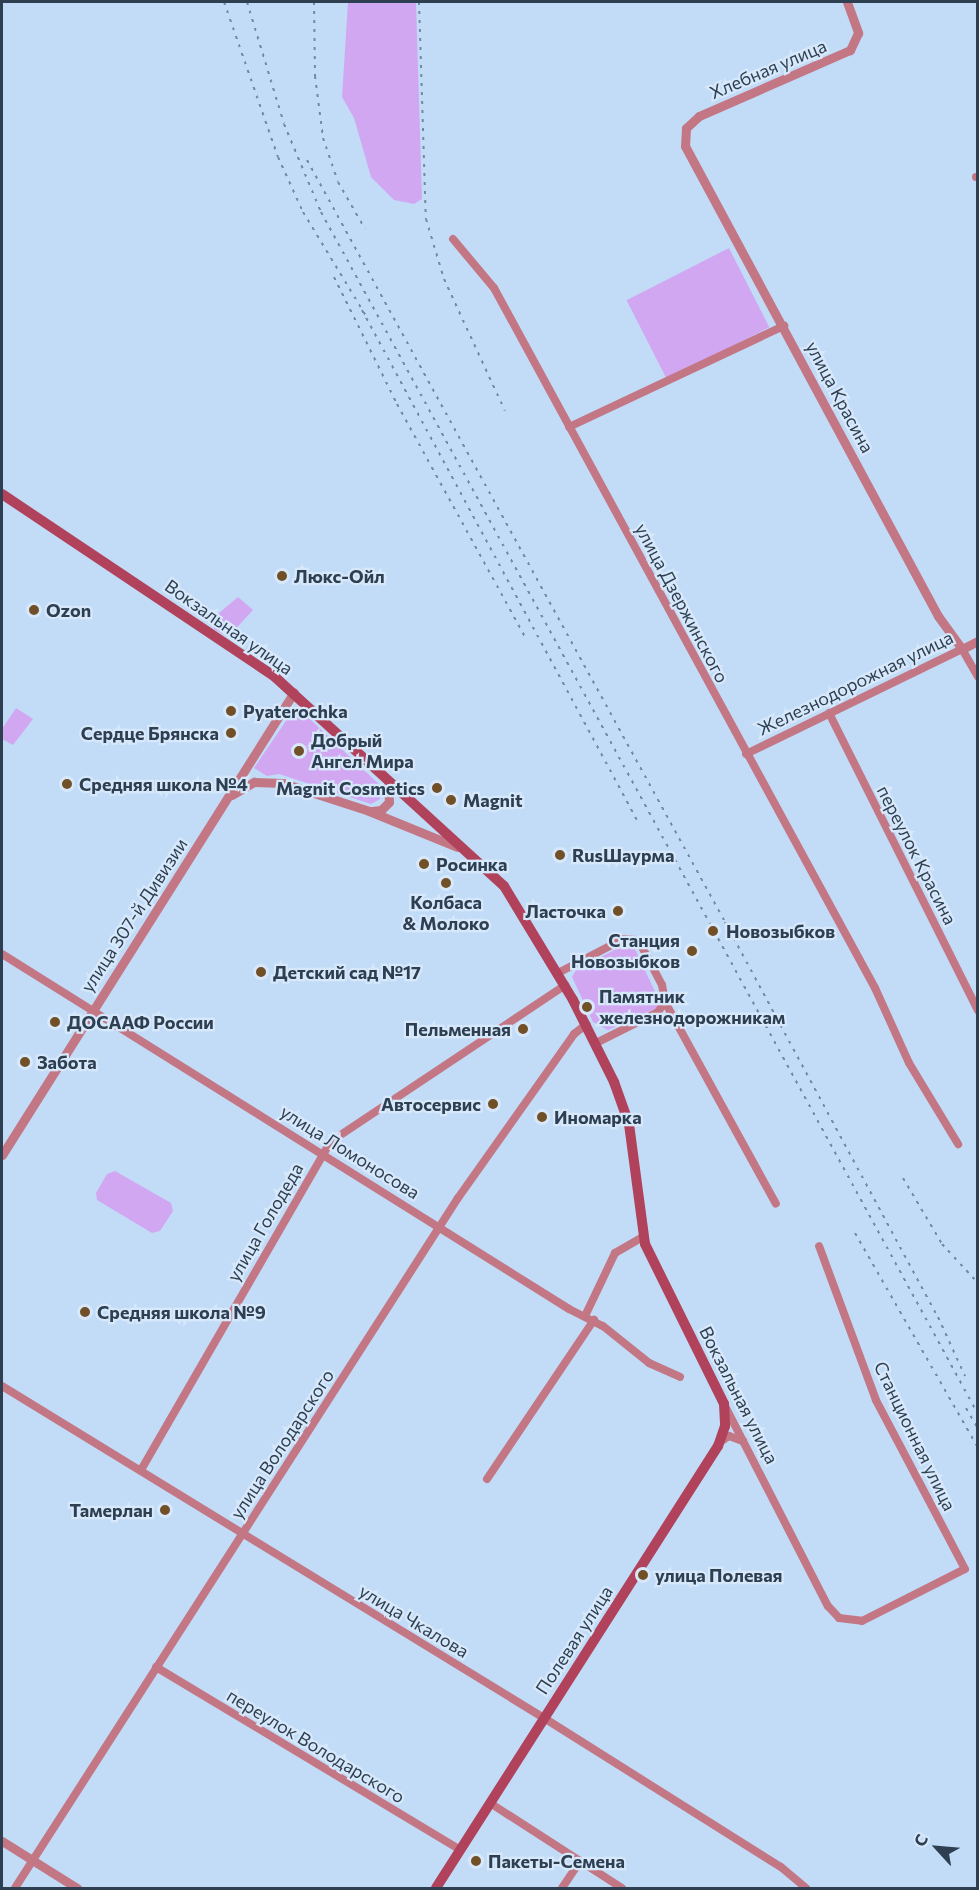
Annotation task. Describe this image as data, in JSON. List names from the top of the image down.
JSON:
{
  "streets": {
    "main road": ["Вокзальная улица", "Полевая улица"],
    "street": [
      "Хлебная улица",
      "улица Красина",
      "улица Дзержинского",
      "Железнодорожная улица",
      "переулок Красина",
      "улица 307-й Дивизии",
      "улица Ломоносова",
      "улица Голодеда",
      "Станционная улица",
      "улица Володарского",
      "улица Чкалова",
      "переулок Володарского"
    ]
  },
  "crossings": [
    ["Хлебная улица", "улица Красина"],
    ["улица Красина", "Железнодорожная улица"],
    ["улица Дзержинского", "Железнодорожная улица"],
    ["Вокзальная улица", "улица 307-й Дивизии"],
    ["Вокзальная улица", "улица Голодеда"],
    ["Вокзальная улица", "Станционная улица"],
    ["Вокзальная улица", "улица Володарского"],
    ["Вокзальная улица", "Полевая улица"],
    ["Железнодорожная улица", "переулок Красина"],
    ["улица 307-й Дивизии", "улица Ломоносова"],
    ["улица Ломоносова", "улица Голодеда"],
    ["улица Ломоносова", "улица Володарского"],
    ["улица Голодеда", "улица Чкалова"],
    ["улица Володарского", "улица Чкалова"],
    ["улица Володарского", "переулок Володарского"],
    ["улица Чкалова", "Полевая улица"],
    ["Полевая улица", "переулок Володарского"]
  ],
  "places": [
    "Люкс-Ойл",
    "Ozon",
    "Pyaterochka",
    "Сердце Брянска",
    "Добрый Ангел Мира",
    "Средняя школа №4",
    "Magnit Cosmetics",
    "Magnit",
    "RusШаурма",
    "Росинка",
    "Колбаса & Молоко",
    "Ласточка",
    "Новозыбков",
    "Станция Новозыбков",
    "Детский сад №17",
    "Памятник железнодорожникам",
    "ДОСААФ России",
    "Пельменная",
    "Забота",
    "Автосервис",
    "Иномарка",
    "Средняя школа №9",
    "Тамерлан",
    "улица Полевая",
    "Пакеты-Семена"
  ],
  "north": "top left"
}
